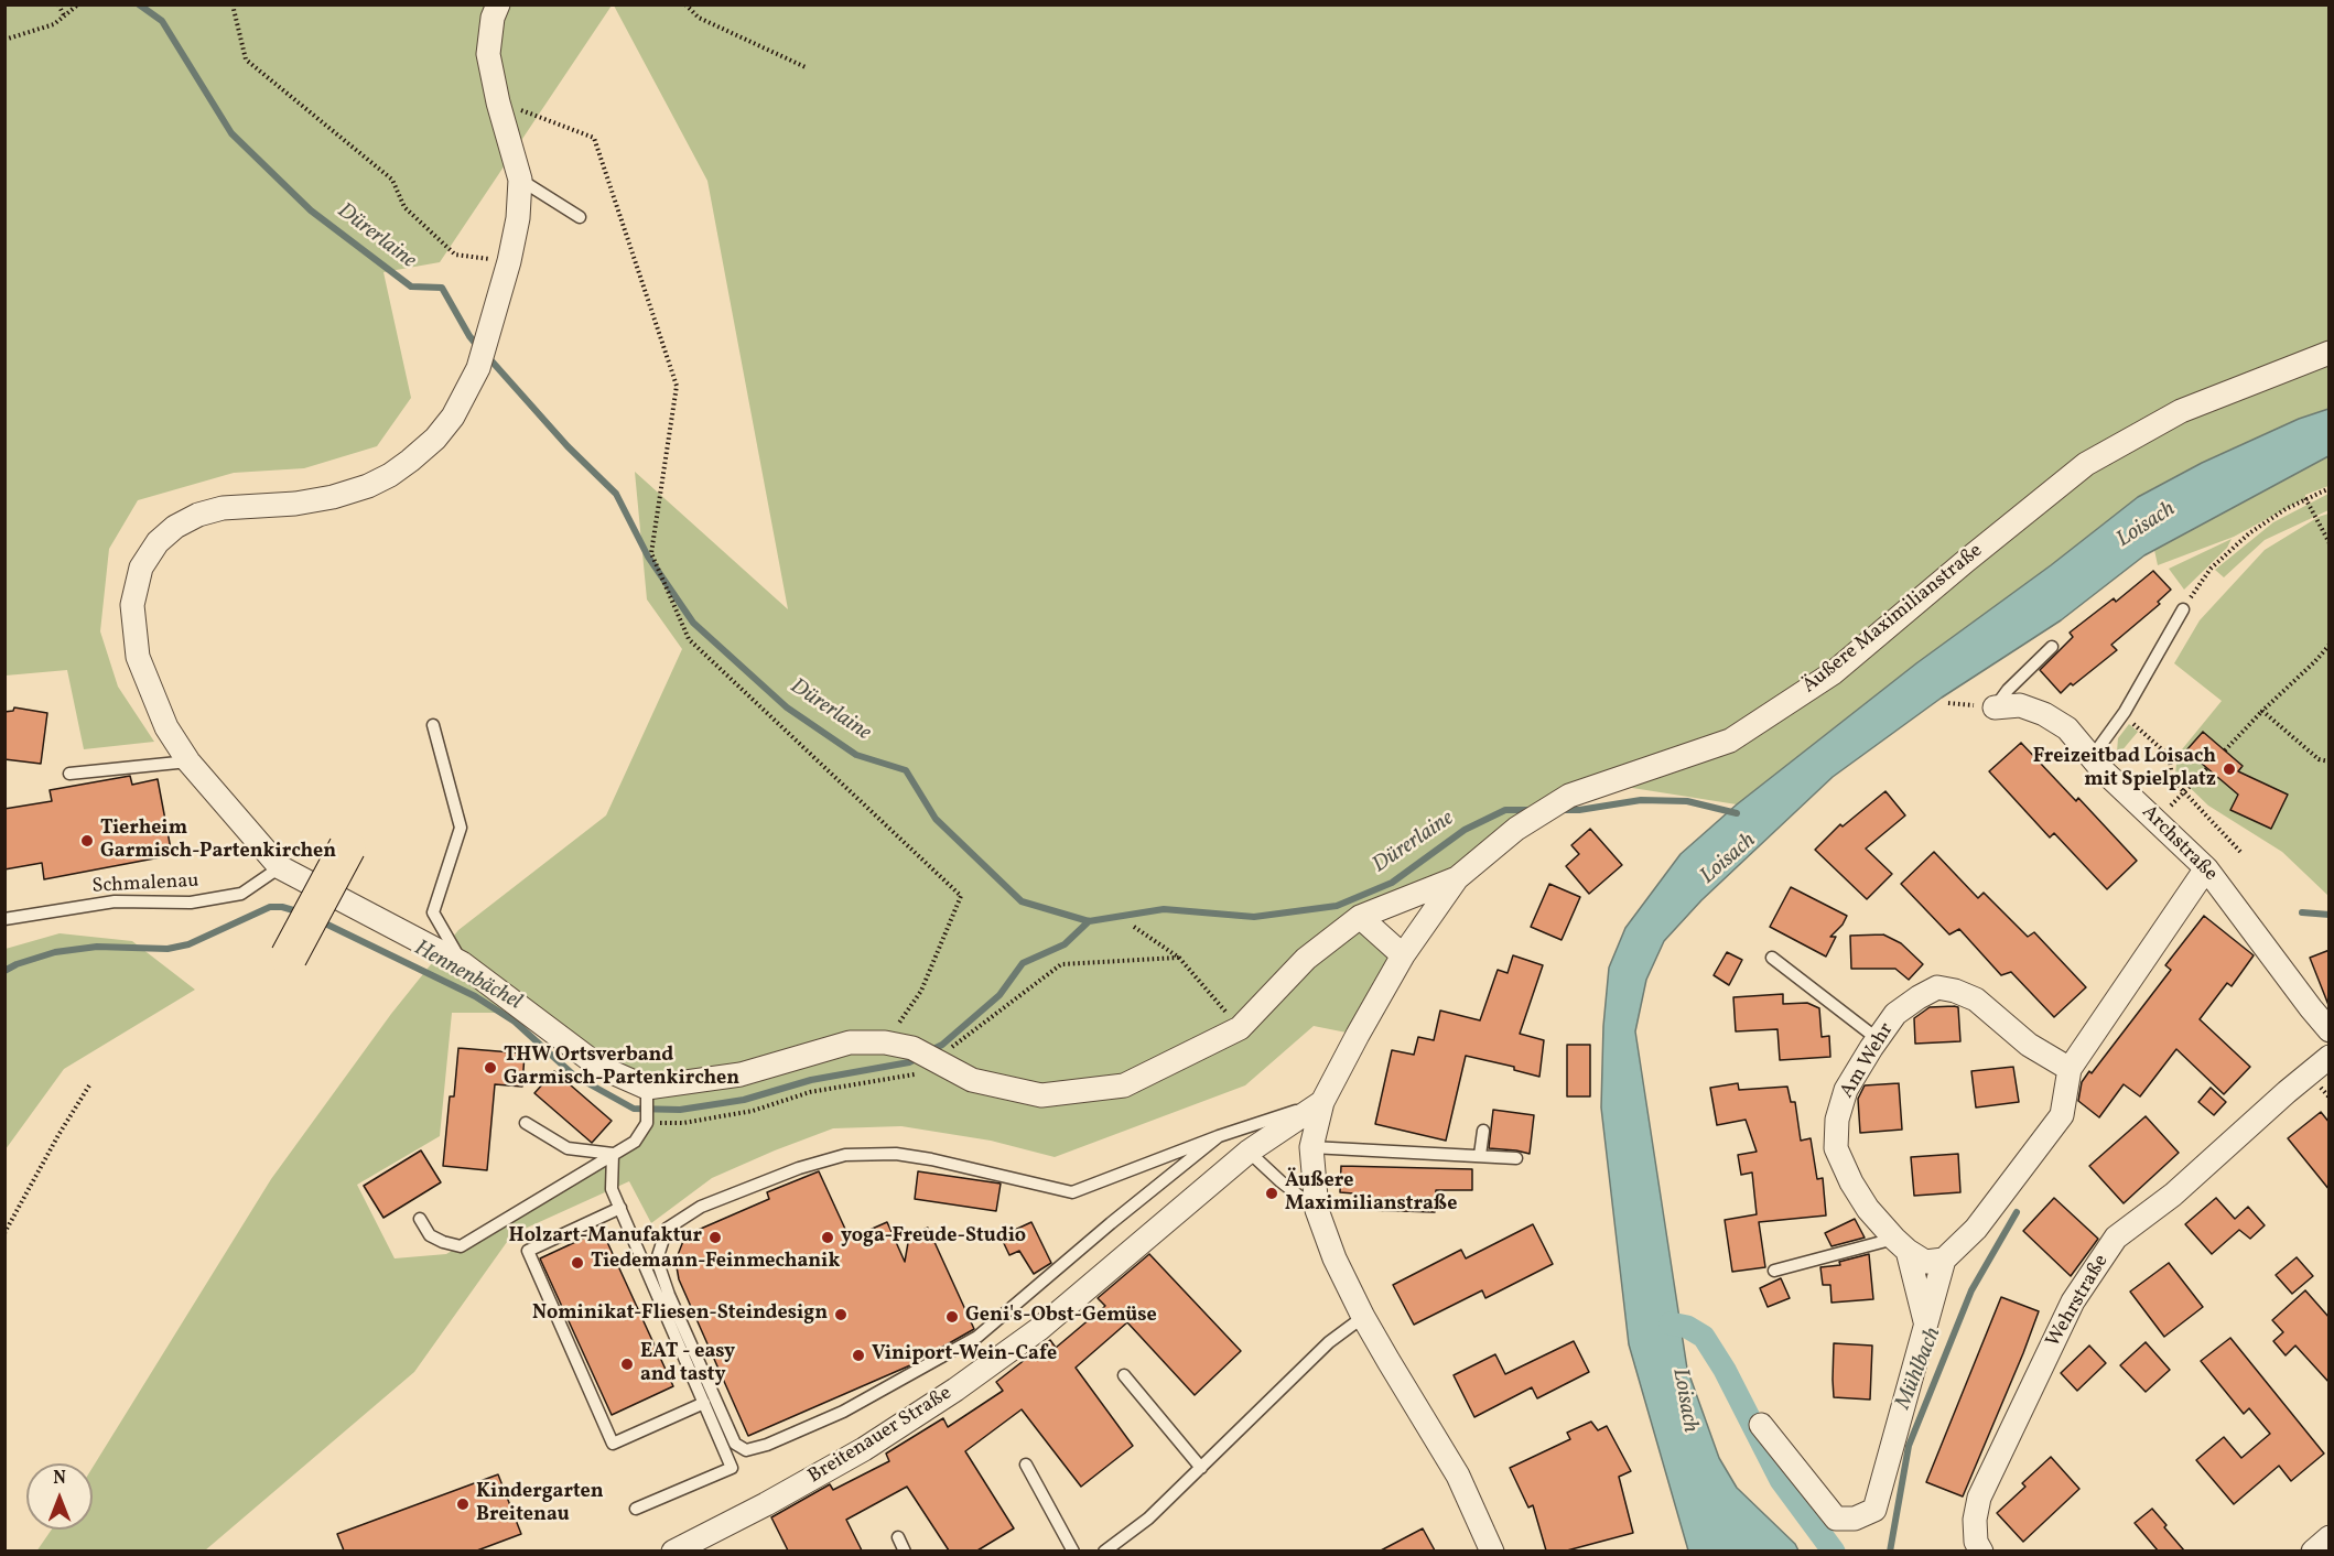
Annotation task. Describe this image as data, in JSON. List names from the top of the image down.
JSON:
{
  "streets": {
    "street": [
      "Äußere Maximilianstraße",
      "Archstraße",
      "Am Wehr",
      "Wehrstraße",
      "Breitenauer Straße"
    ],
    "lane": ["Schmalenau"]
  },
  "crossings": [
    ["Äußere Maximilianstraße", "Breitenauer Straße"]
  ],
  "water": [
    "Dürerlaine",
    "Loisach",
    "Hennenbächel",
    "Mühlbach"
  ],
  "places": [
    "Freizeitbad Loisach mit Spielplatz",
    "Tierheim Garmisch-Partenkirchen",
    "THW Ortsverband Garmisch-Partenkirchen",
    "Äußere Maximilianstraße",
    "Holzart-Manufaktur",
    "yoga-Freude-Studio",
    "Tiedemann-Feinmechanik",
    "Nominikat-Fliesen-Steindesign",
    "Geni's-Obst-Gemüse",
    "Viniport-Wein-Cafe",
    "EAT - easy and tasty",
    "Kindergarten Breitenau"
  ],
  "north": "top"
}
